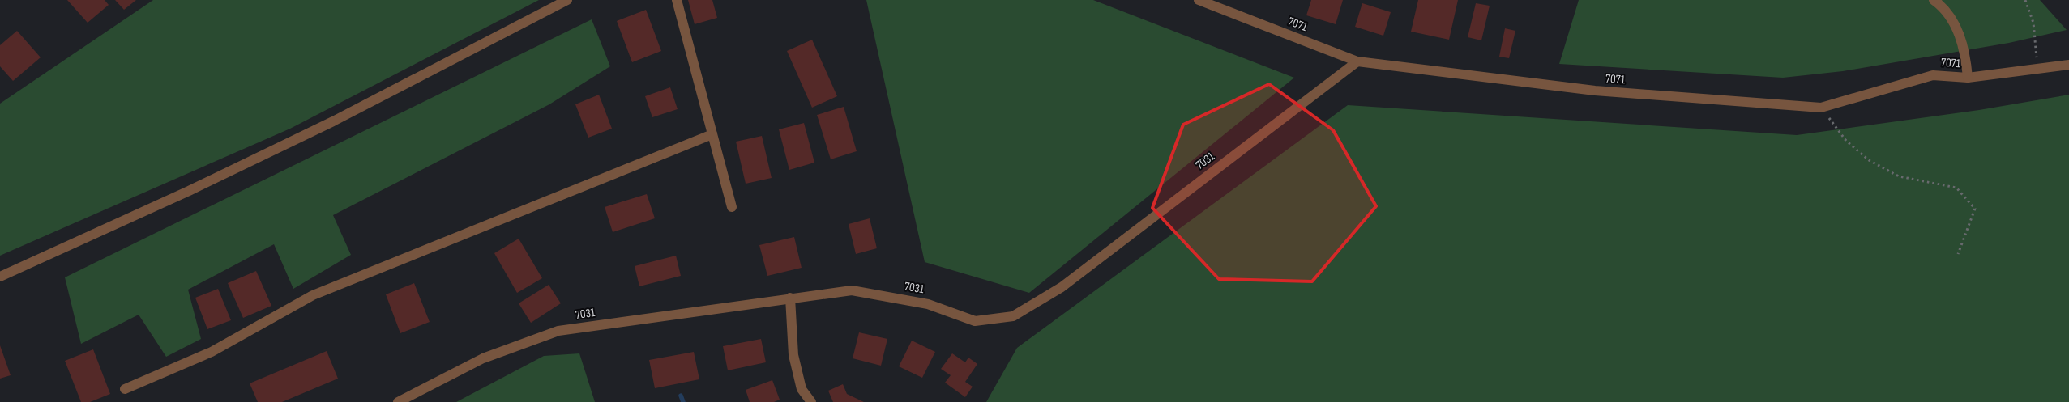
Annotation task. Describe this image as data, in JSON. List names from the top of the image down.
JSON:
{
  "streets": {
    "street": ["7071", "7031"]
  },
  "crossings": [
    ["7071", "7031"]
  ]
}
